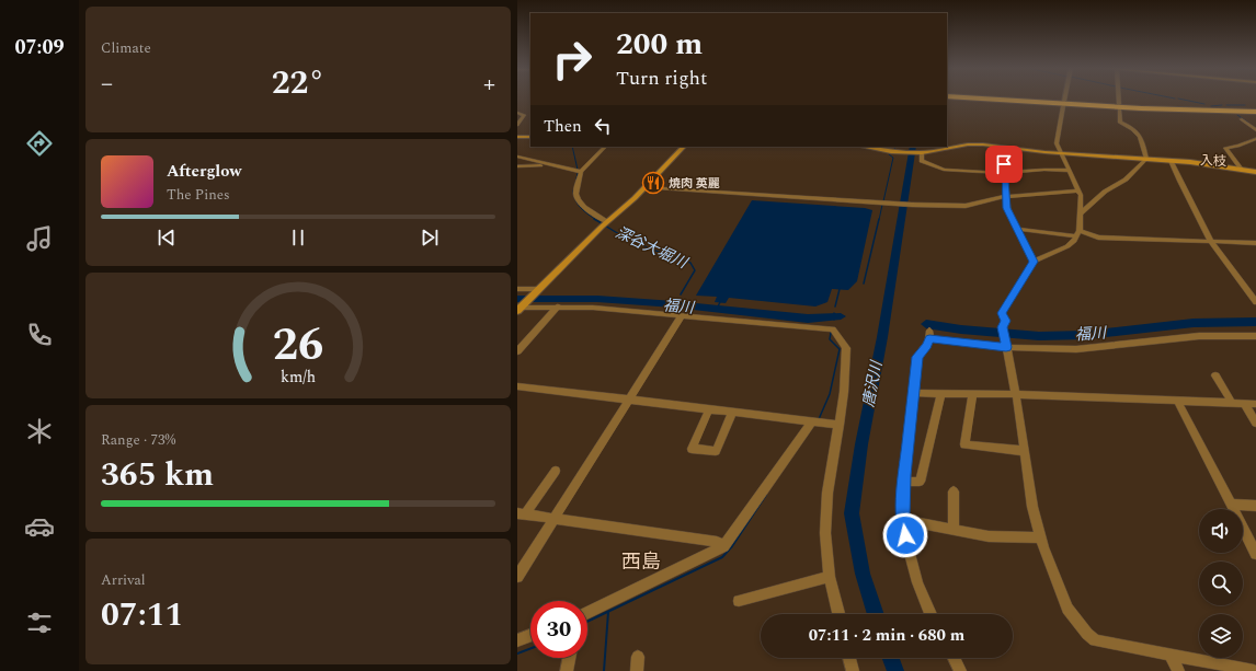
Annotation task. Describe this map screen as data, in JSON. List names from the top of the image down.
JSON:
{
  "districts": ["入枝", "西島"],
  "water": ["深谷大堀川", "福川", "唐沢川"],
  "places": {
    "restaurant": ["焼肉 英麗"]
  },
  "page": {
    "tabs": "07:09",
    "tile": [
      "Climate",
      ["Range · 73%", "365 km"],
      ["Arrival", "07:11"]
    ],
    "turn": ["200 m", "Turn right"],
    "heat": ["−", "22°", "+"],
    "then": "Then",
    "song": ["Afterglow", "The Pines"],
    "limit": "30",
    "trip": "07:11 · 2 min · 680 m",
    "gauge": ["26", "km/h"]
  }
}
